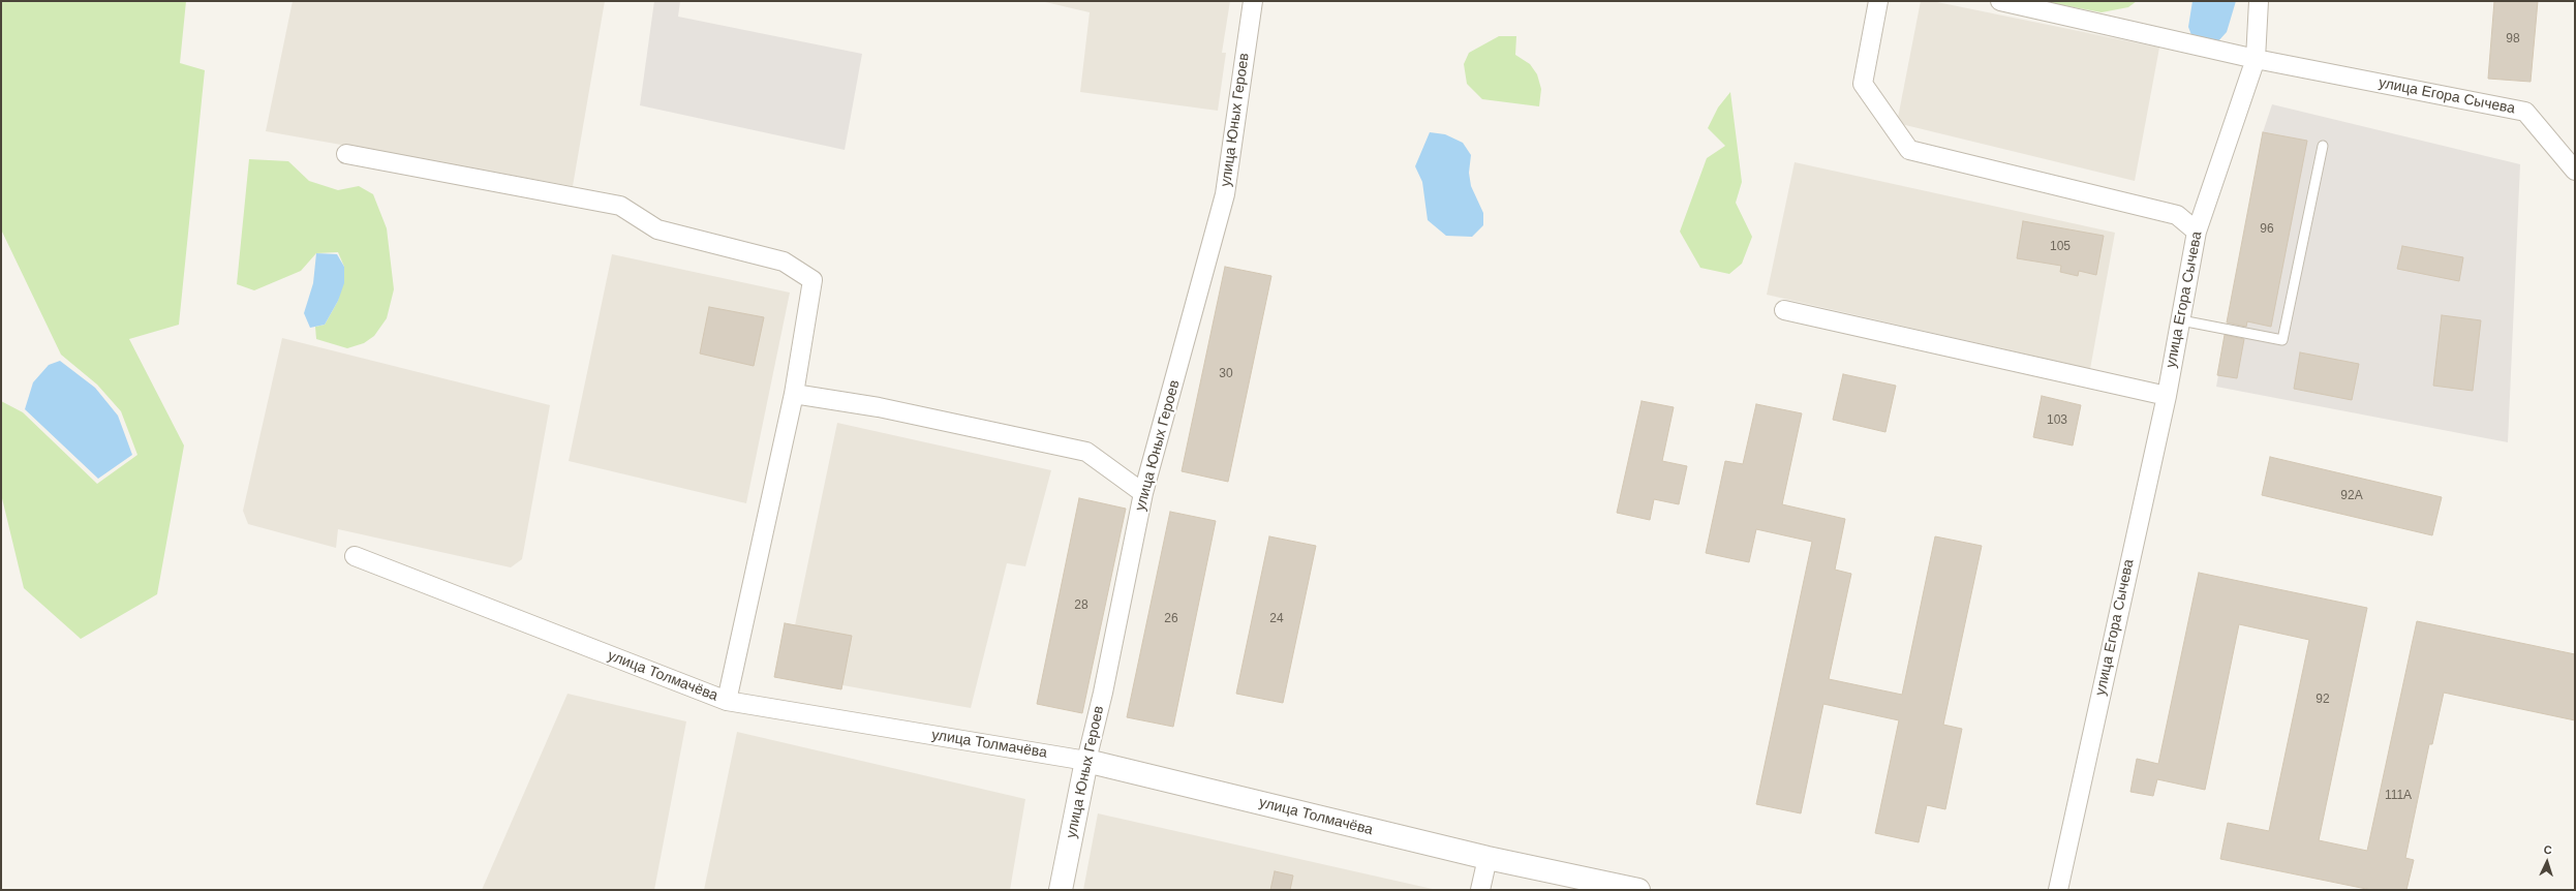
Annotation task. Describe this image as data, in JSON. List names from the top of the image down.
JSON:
{
  "streets": {
    "street": ["улица Егора Сычева", "улица Юных Героев", "улица Толмачёва"]
  },
  "crossings": [
    ["улица Юных Героев", "улица Толмачёва"]
  ],
  "house_numbers": [
    "98",
    "96",
    "105",
    "30",
    "103",
    "92А",
    "28",
    "26",
    "24",
    "92",
    "111А"
  ],
  "north": "top"
}
